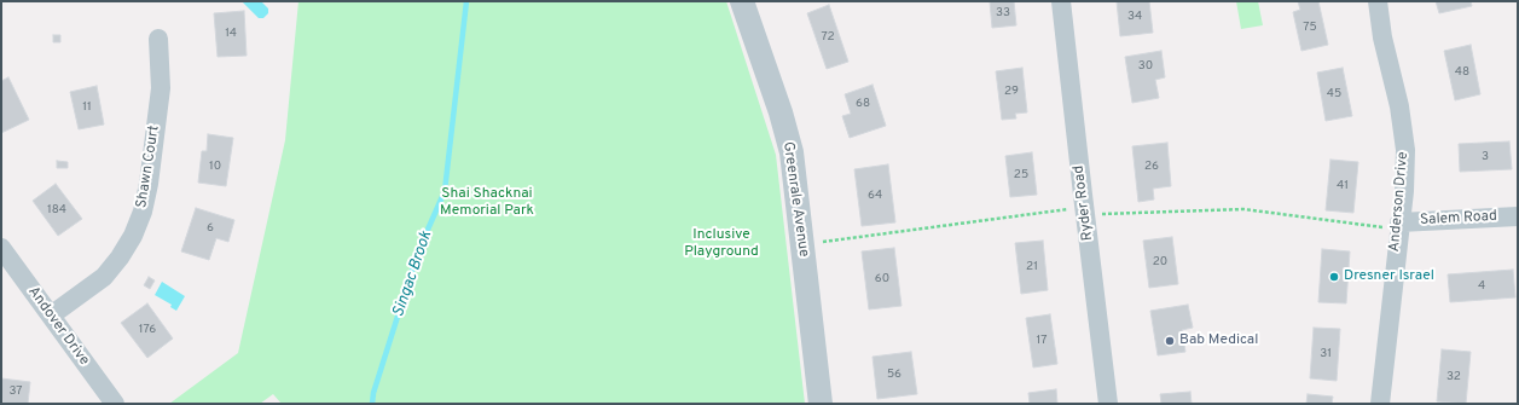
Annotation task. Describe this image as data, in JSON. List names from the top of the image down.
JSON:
{
  "streets": {
    "street": [
      "Shawn Court",
      "Greenrale Avenue",
      "Anderson Drive",
      "Ryder Road",
      "Salem Road",
      "Andover Drive"
    ]
  },
  "crossings": [
    ["Shawn Court", "Andover Drive"],
    ["Anderson Drive", "Salem Road"]
  ],
  "water": ["Singac Brook"],
  "parks": ["Shai Shacknai Memorial Park", "Inclusive Playground"],
  "places": ["Dresner Israel", "Bab Medical"],
  "house_numbers": [
    "33",
    "34",
    "75",
    "14",
    "72",
    "30",
    "48",
    "29",
    "45",
    "68",
    "11",
    "3",
    "10",
    "26",
    "25",
    "41",
    "64",
    "184",
    "6",
    "20",
    "21",
    "60",
    "4",
    "176",
    "17",
    "31",
    "56",
    "32",
    "37"
  ]
}
